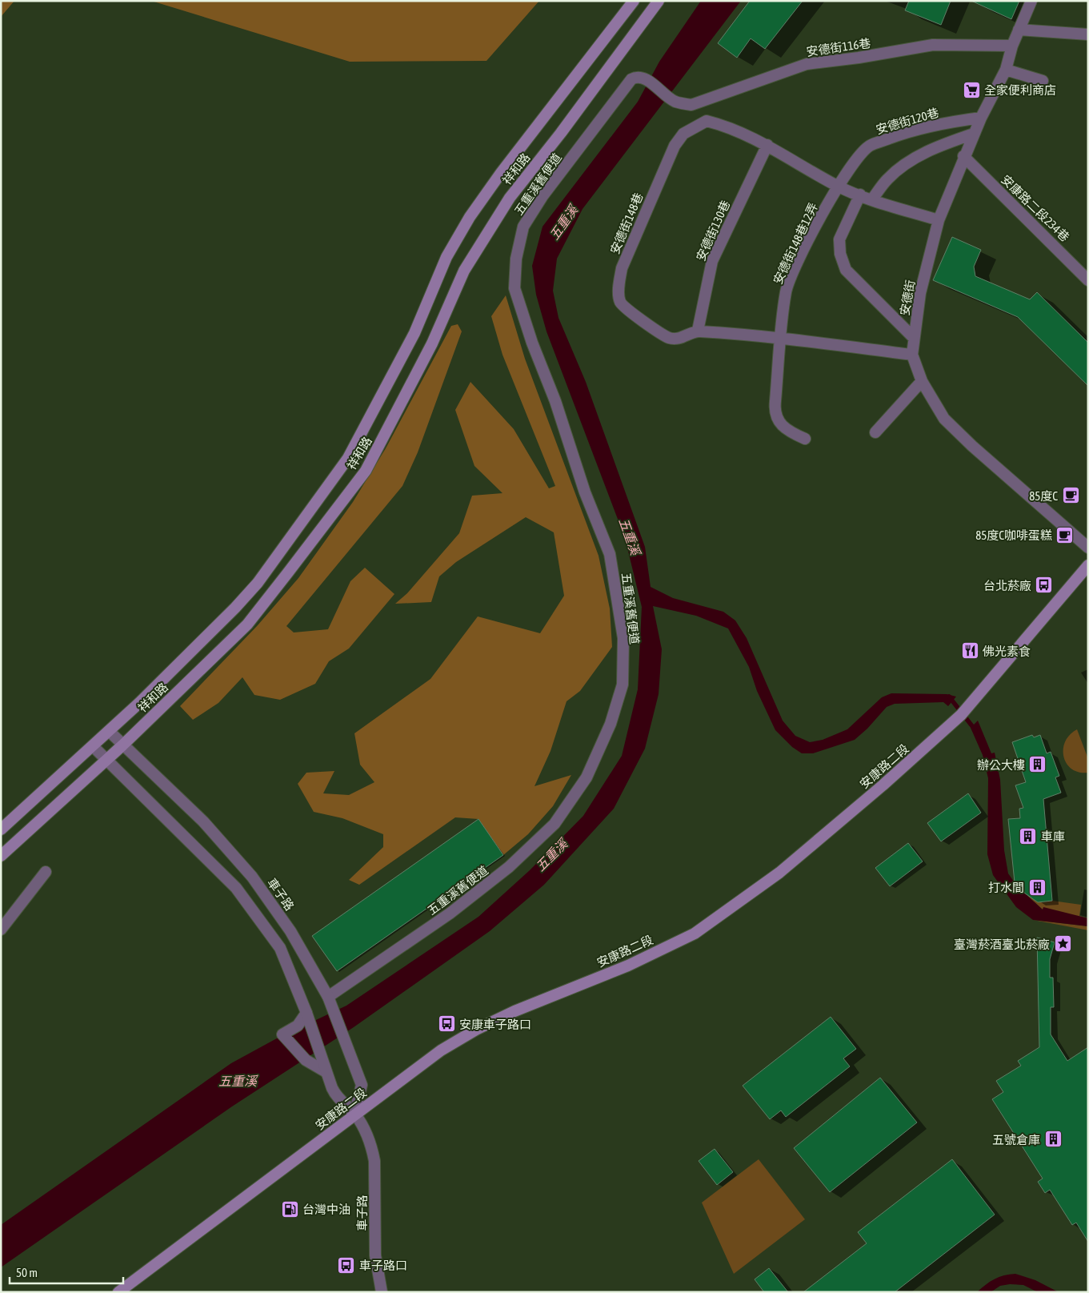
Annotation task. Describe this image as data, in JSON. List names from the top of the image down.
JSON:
{
  "streets": {
    "main road": ["祥和路", "安康路二段"],
    "street": [
      "安德街116巷",
      "安德街120巷",
      "五重溪舊便道",
      "安康路二段234巷",
      "安德街148巷",
      "安德街130巷",
      "安德街148巷12弄",
      "安德街",
      "車子路"
    ]
  },
  "crossings": [
    ["安德街116巷", "五重溪舊便道"],
    ["安德街116巷", "安德街"],
    ["安德街120巷", "安德街148巷"],
    ["安德街120巷", "安德街148巷12弄"],
    ["安德街120巷", "安德街"],
    ["祥和路", "車子路"],
    ["五重溪舊便道", "車子路"],
    ["安康路二段234巷", "安德街"],
    ["安德街148巷", "安德街130巷"],
    ["安德街148巷", "安德街148巷12弄"],
    ["安德街148巷", "安德街"],
    ["安康路二段", "車子路"]
  ],
  "water": ["五重溪"],
  "places": {
    "supermarket": ["全家便利商店"],
    "cafe": ["85度C", "85度C咖啡蛋糕"],
    "bus stop": ["台北菸廠", "安康車子路口", "車子路口"],
    "restaurant": ["佛光素食"],
    "building": [
      "辦公大樓",
      "車庫",
      "打水間",
      "五號倉庫"
    ],
    "place": ["臺灣菸酒臺北菸廠"],
    "fuel station": ["台灣中油"]
  },
  "scale_bar": "50 m"
}
